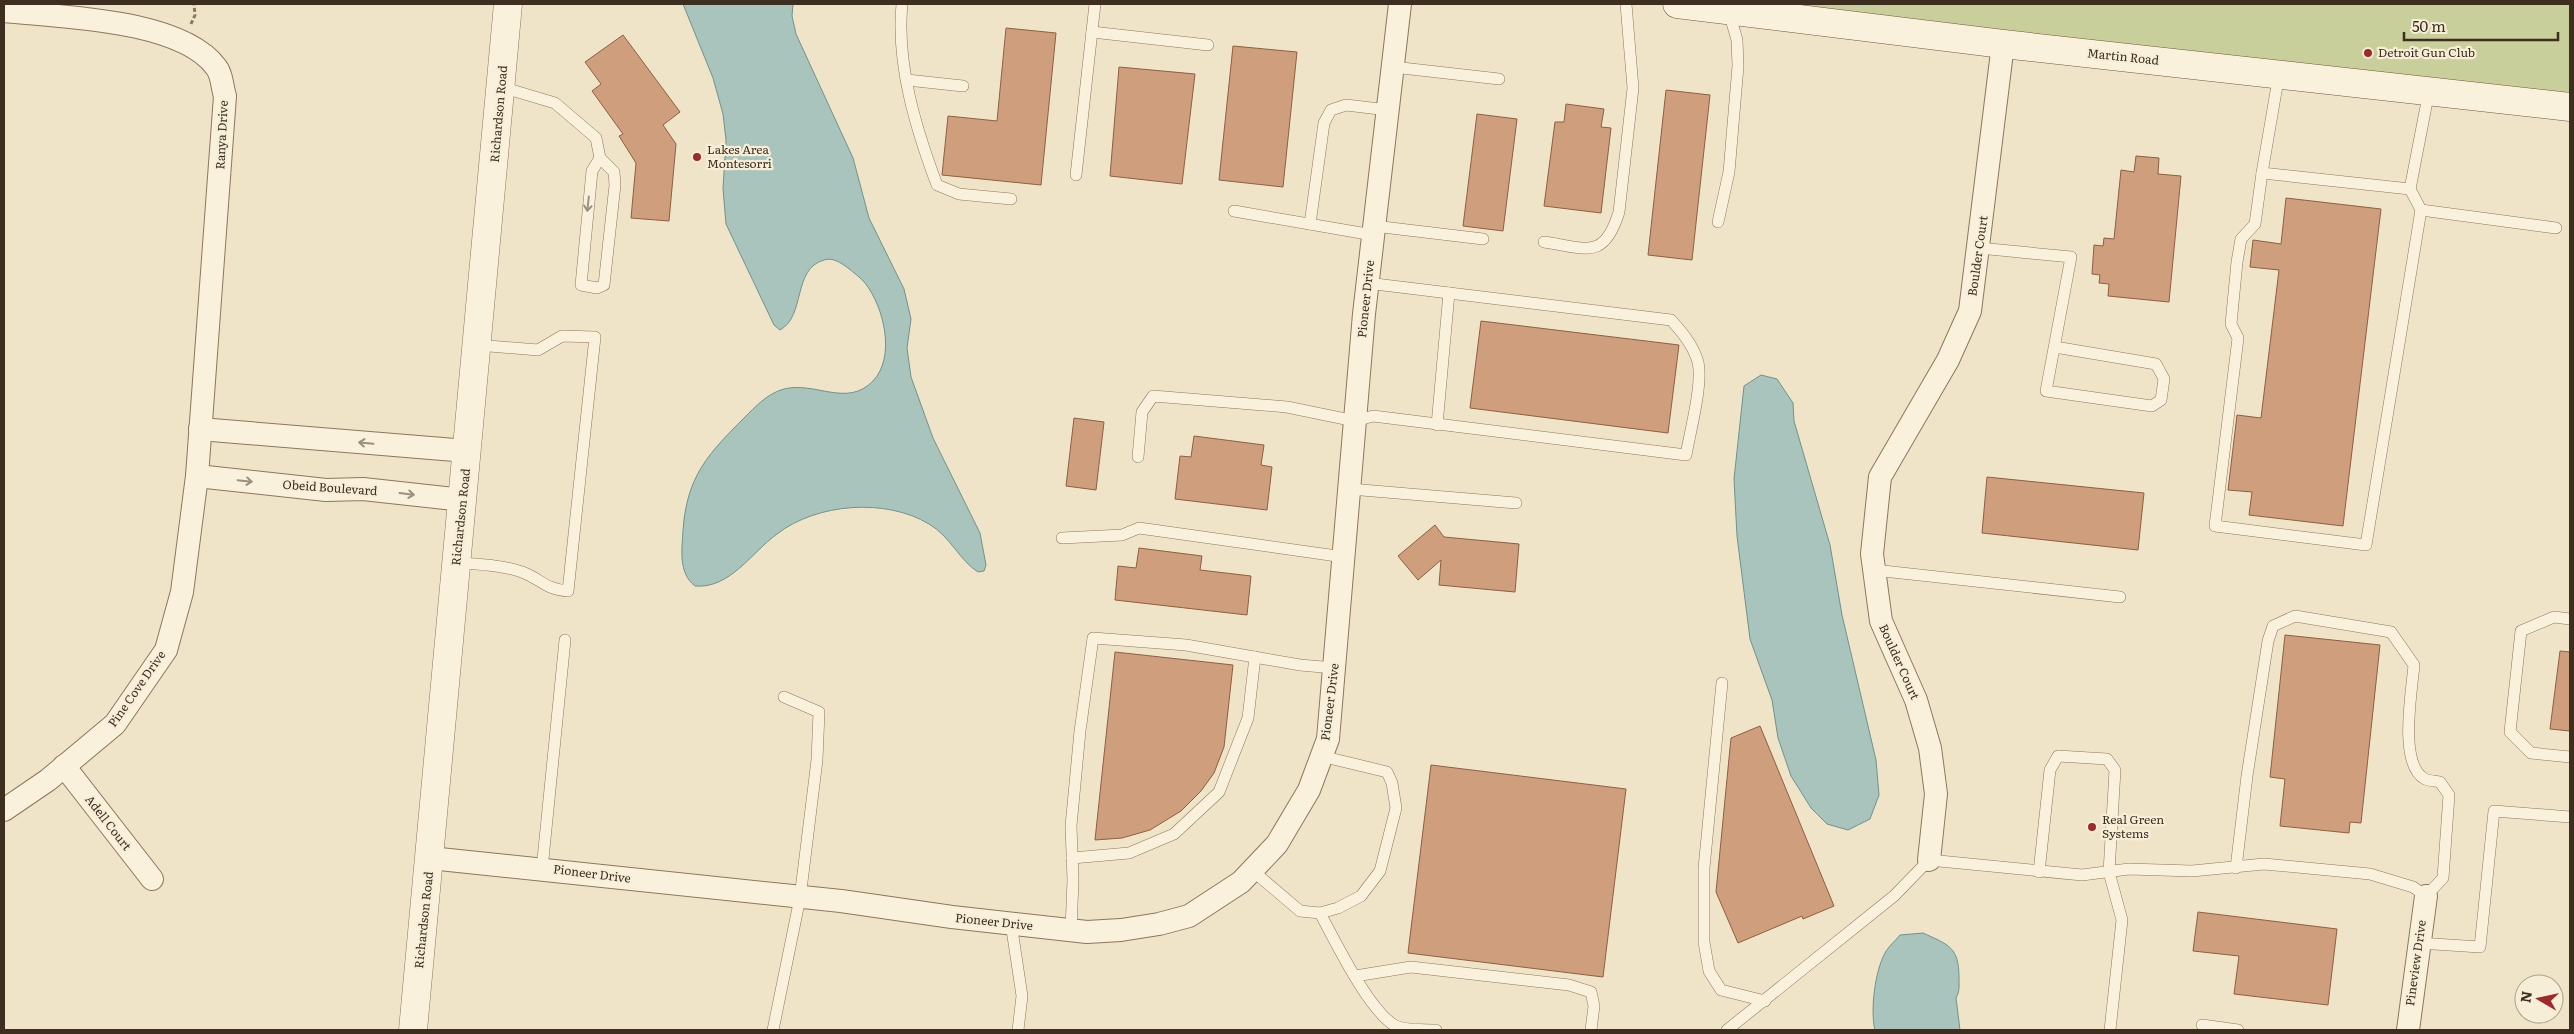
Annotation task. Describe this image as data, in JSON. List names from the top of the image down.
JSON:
{
  "streets": {
    "street": [
      "Martin Road",
      "Richardson Road",
      "Ranya Drive",
      "Boulder Court",
      "Pioneer Drive",
      "Obeid Boulevard",
      "Pine Cove Drive",
      "Adell Court",
      "Pineview Drive"
    ]
  },
  "crossings": [
    ["Martin Road", "Boulder Court"],
    ["Richardson Road", "Pioneer Drive"],
    ["Richardson Road", "Obeid Boulevard"],
    ["Ranya Drive", "Pine Cove Drive"],
    ["Obeid Boulevard", "Pine Cove Drive"],
    ["Pine Cove Drive", "Adell Court"]
  ],
  "places": ["Detroit Gun Club", "Lakes Area Montesorri", "Real Green Systems"],
  "scale_bar": "50 m",
  "north": "left"
}
